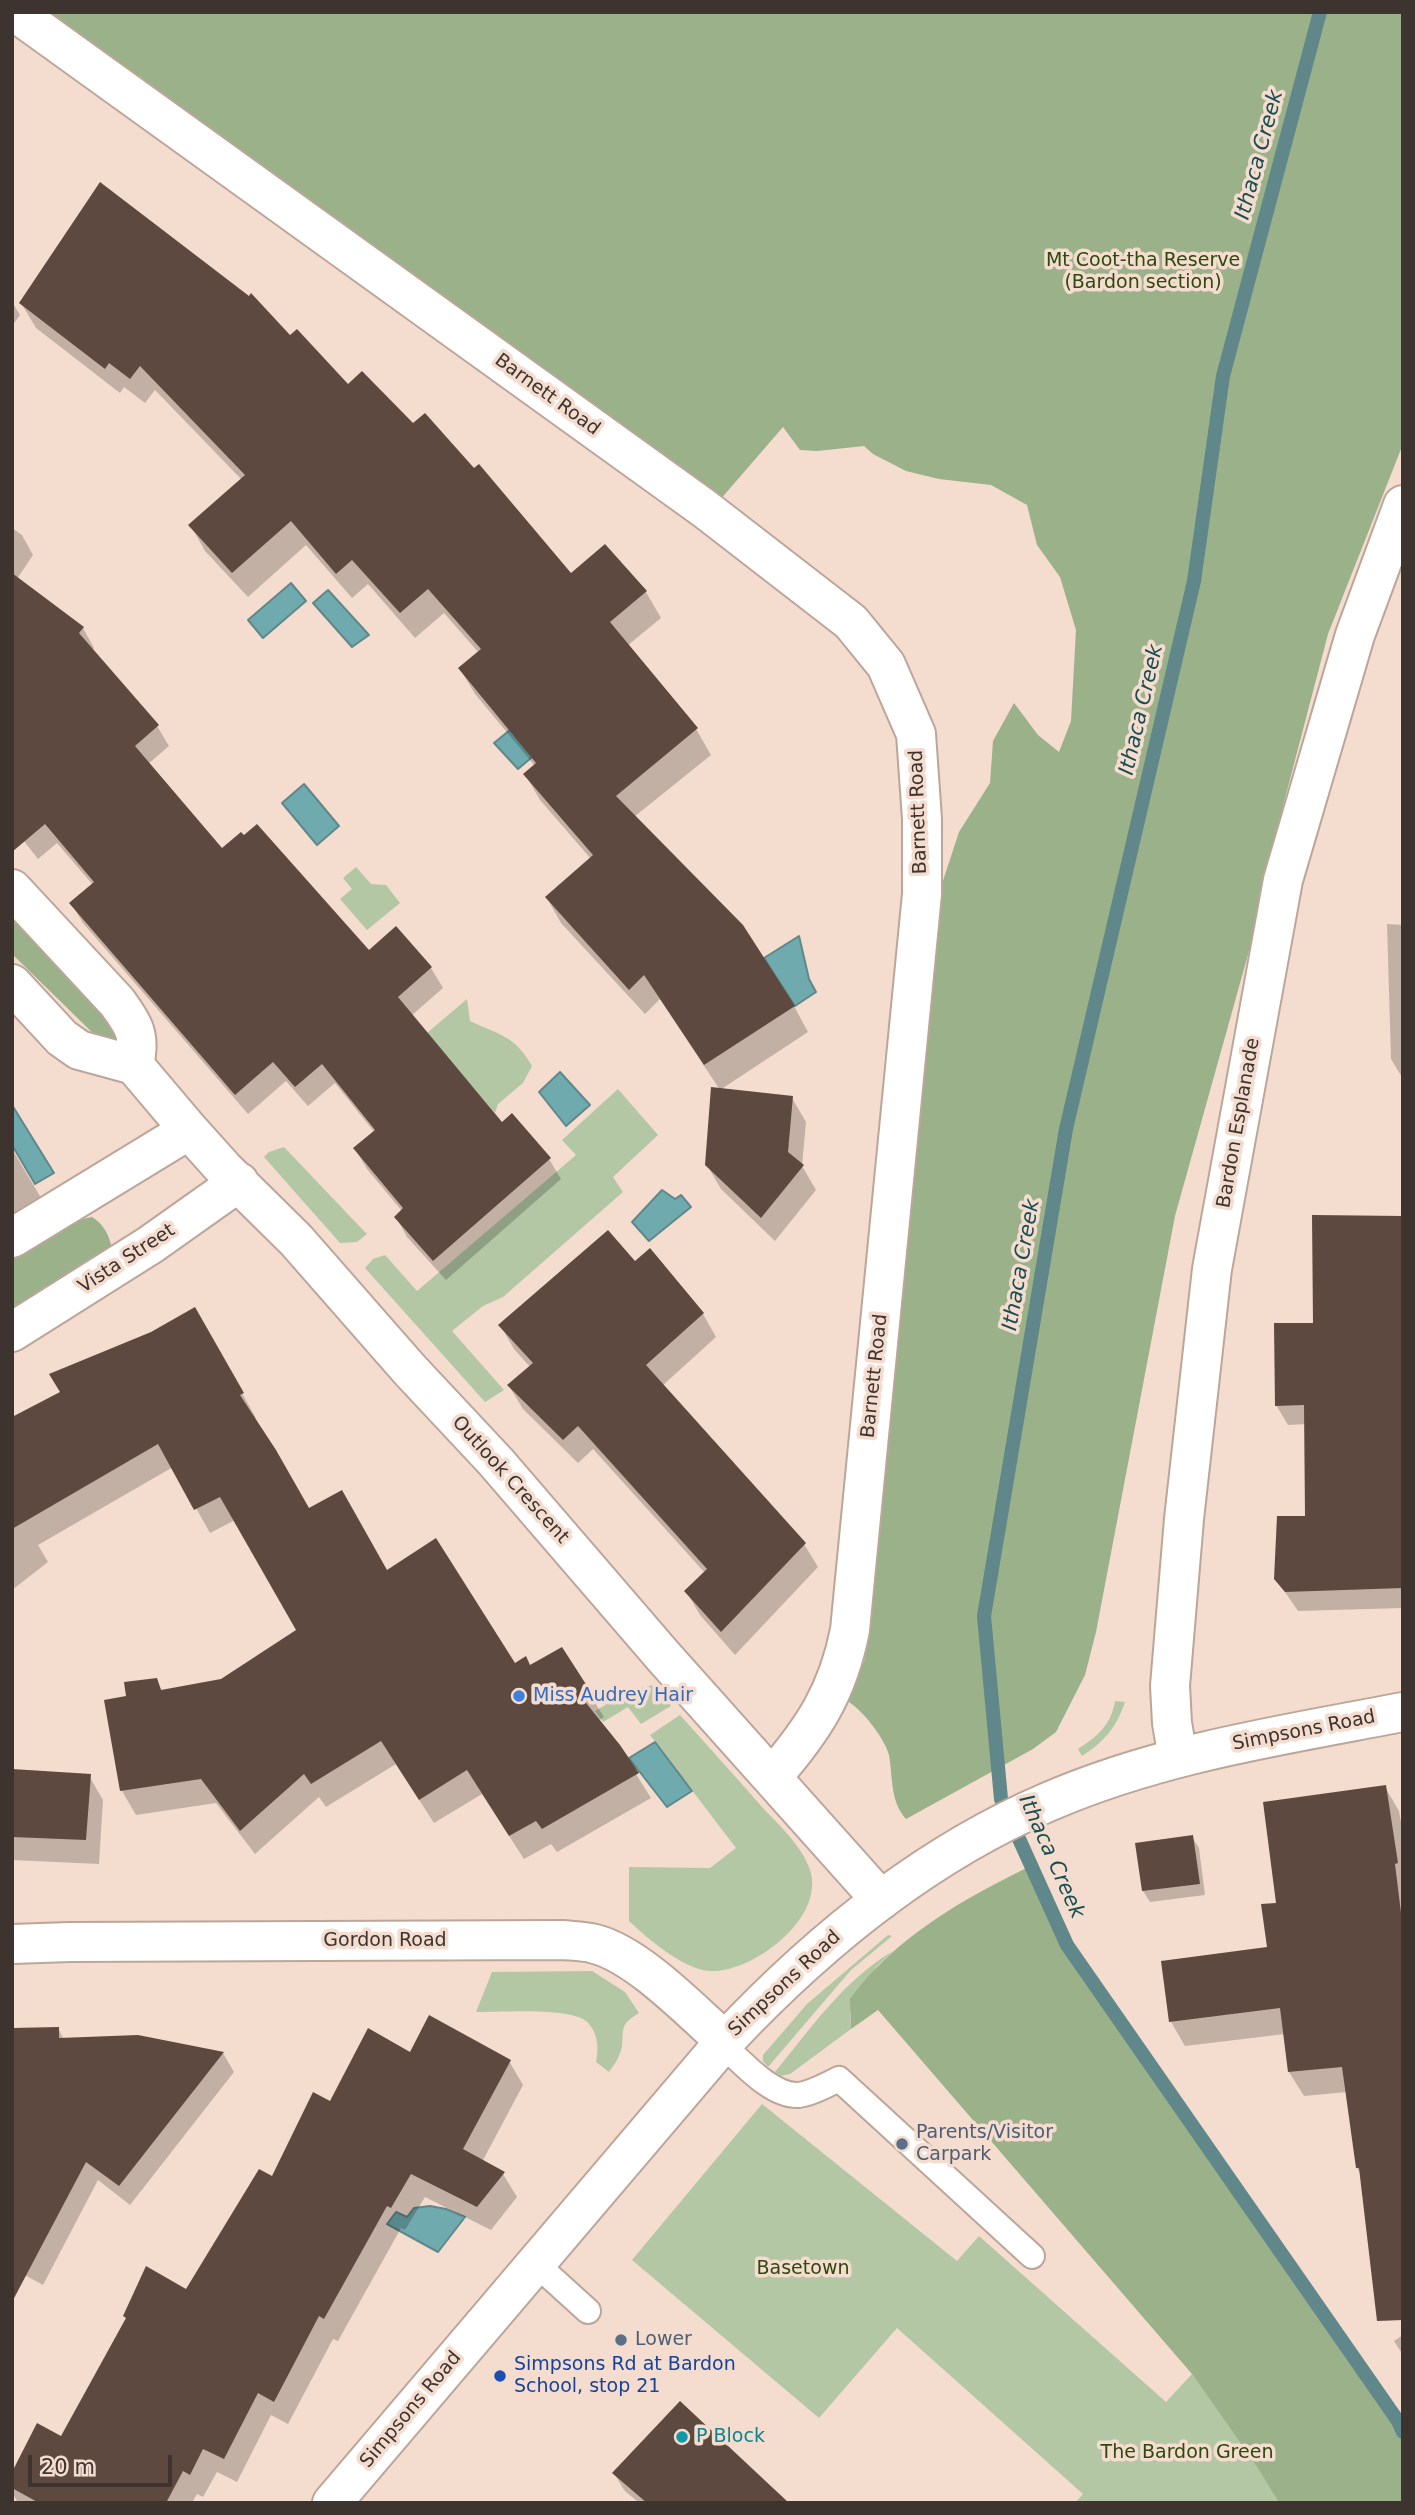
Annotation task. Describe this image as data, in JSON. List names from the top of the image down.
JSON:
{
  "streets": {
    "street": [
      "Barnett Road",
      "Bardon Esplanade",
      "Vista Street",
      "Outlook Crescent",
      "Simpsons Road",
      "Gordon Road"
    ]
  },
  "crossings": [
    ["Barnett Road", "Outlook Crescent"],
    ["Bardon Esplanade", "Simpsons Road"],
    ["Vista Street", "Outlook Crescent"],
    ["Outlook Crescent", "Simpsons Road"],
    ["Simpsons Road", "Gordon Road"]
  ],
  "water": ["Ithaca Creek"],
  "parks": ["Mt Coot-tha Reserve (Bardon section)", "Basetown", "The Bardon Green"],
  "places": [
    "Miss Audrey Hair",
    "Parents/Visitor Carpark",
    "Lower",
    "Simpsons Rd at Bardon School, stop 21",
    "P Block"
  ],
  "scale_bar": "20 m"
}
